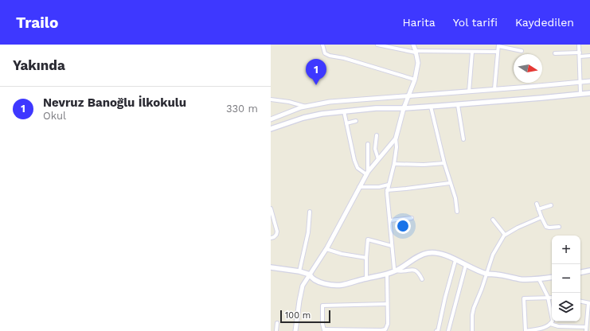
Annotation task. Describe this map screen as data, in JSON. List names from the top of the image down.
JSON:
{
  "scale_bar": "100 m",
  "north": "right",
  "page": {
    "header": "Trailo",
    "nav": ["Harita", "Yol tarifi", "Kaydedilen"],
    "heading": "Yakında",
    "pins": "1",
    "list": [
      {
        "mark": "1",
        "name": "Nevruz Banoğlu İlkokulu",
        "note": "Okul",
        "value": "330 m"
      }
    ],
    "map_buttons": ["+", "−"],
    "scale": "100 m"
  }
}
